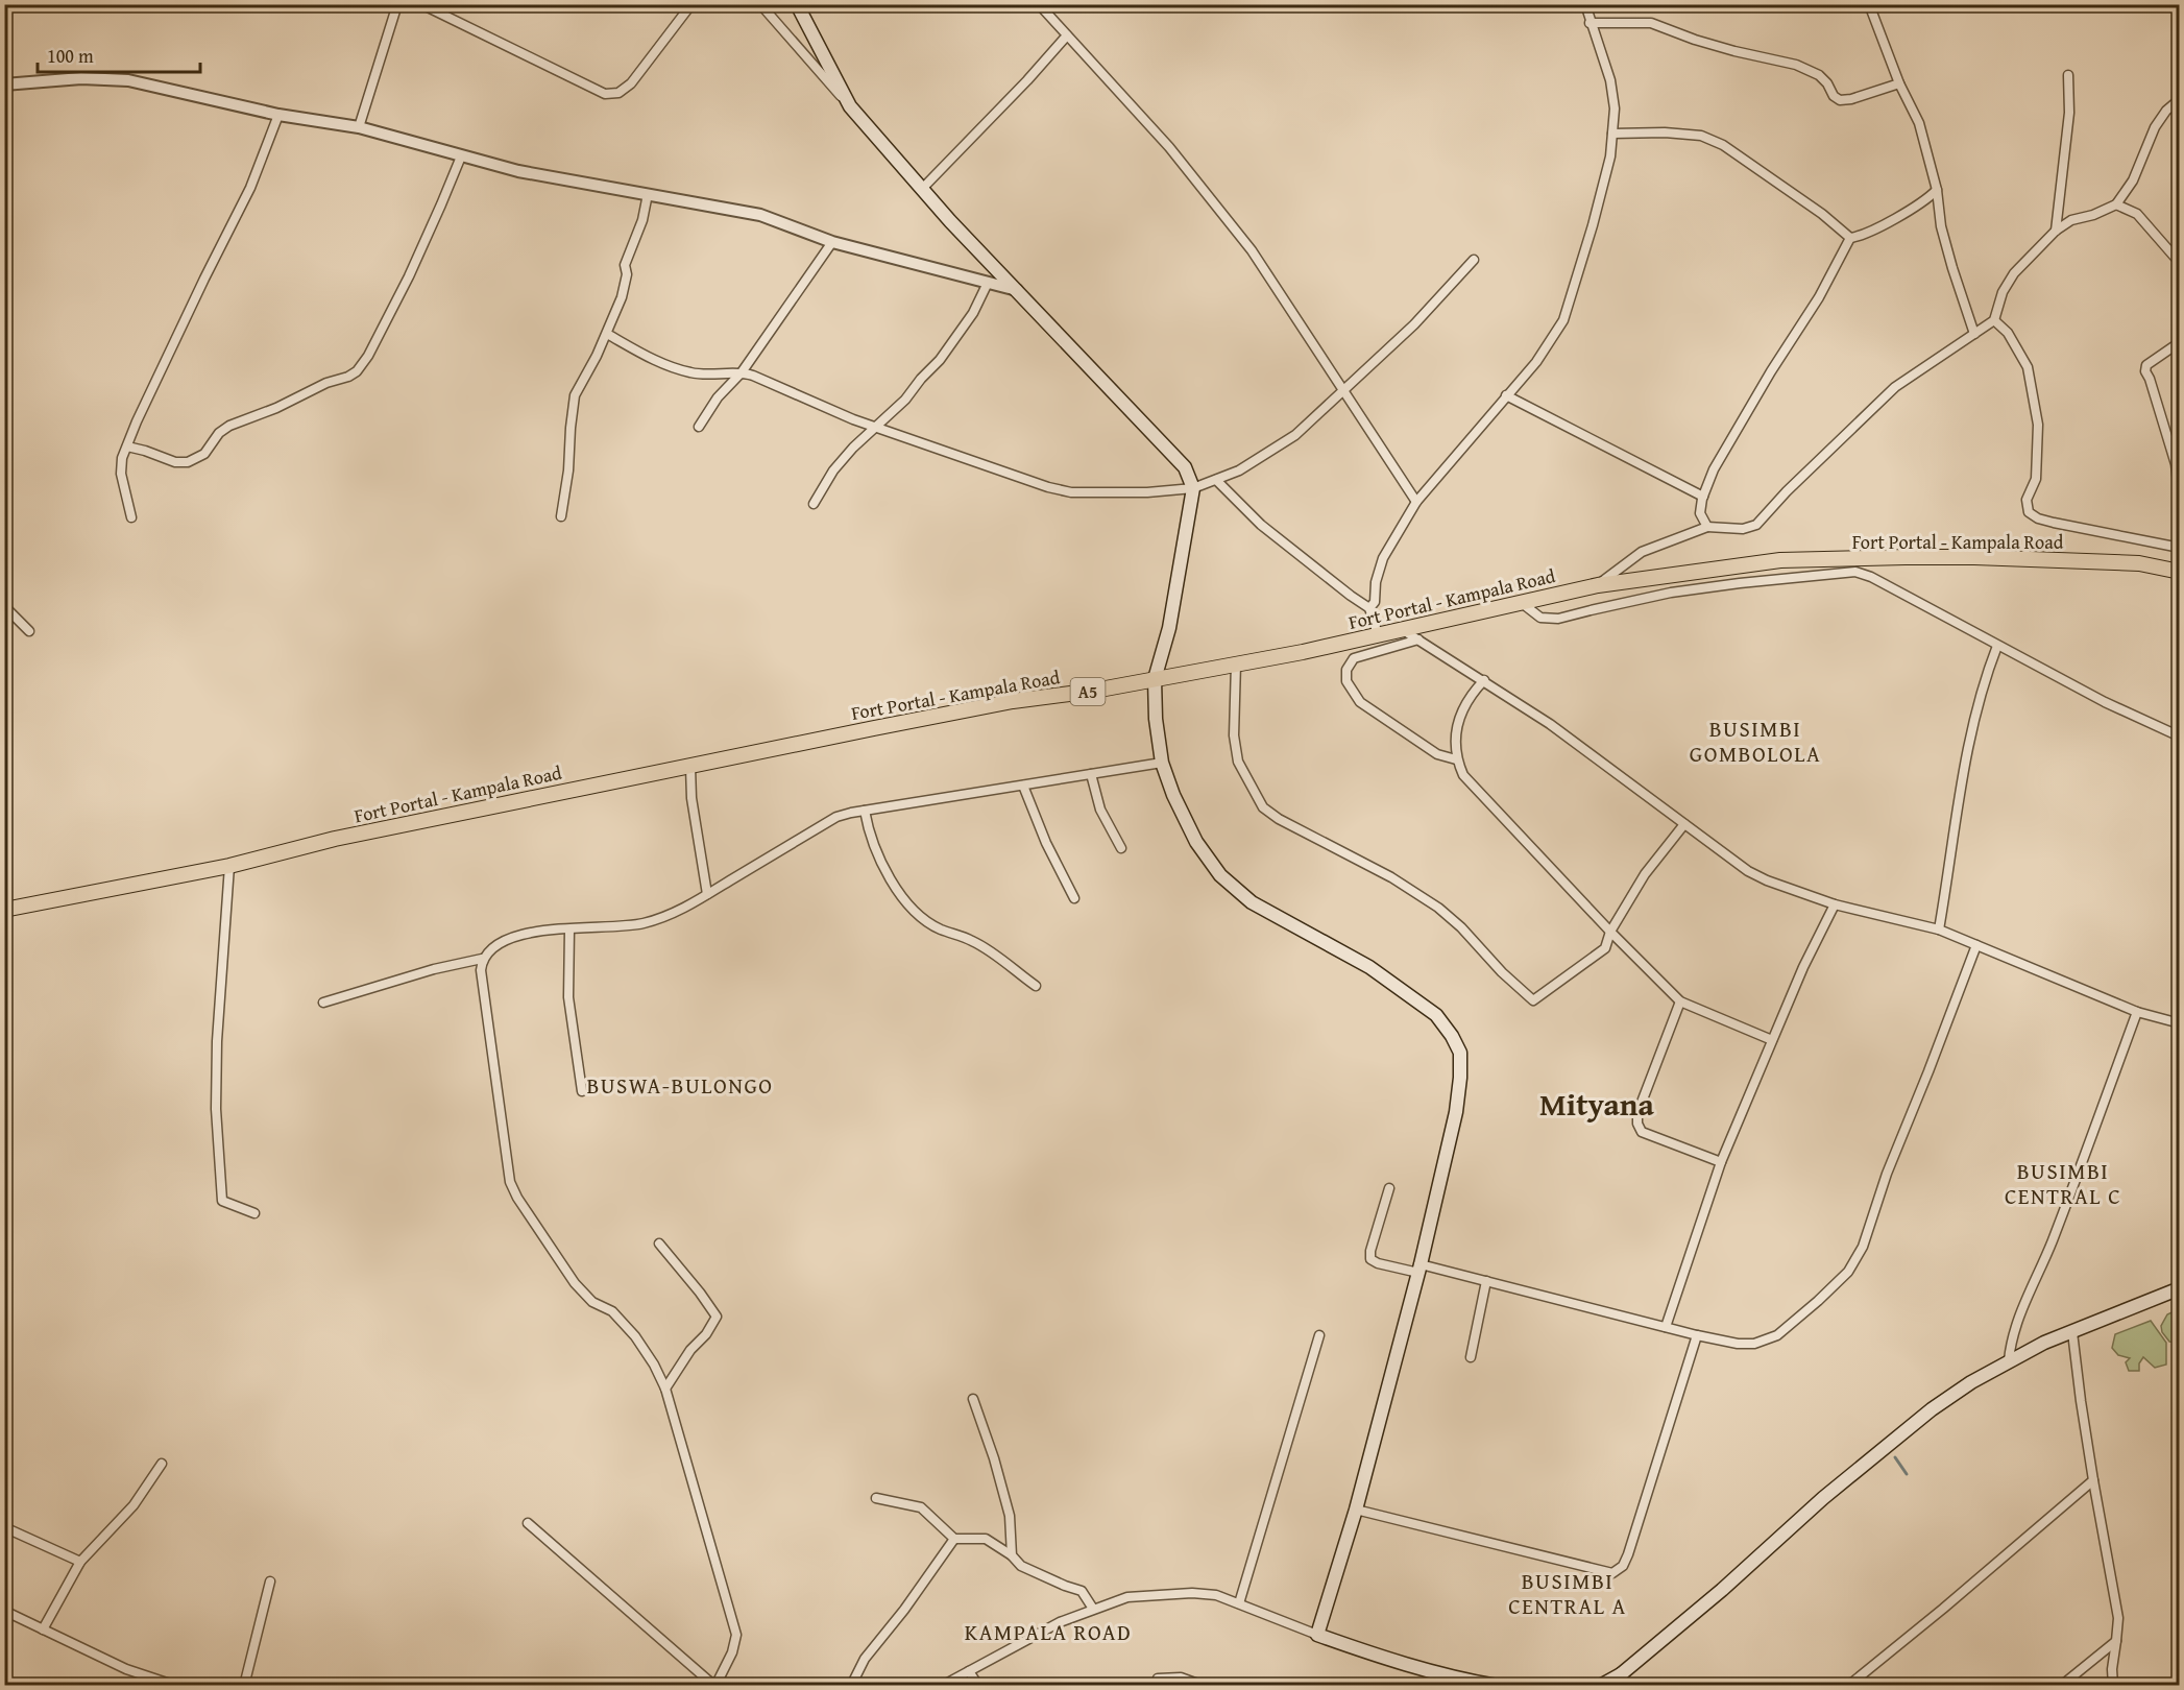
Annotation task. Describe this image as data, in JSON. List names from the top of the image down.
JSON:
{
  "streets": {
    "main road": ["Fort Portal - Kampala Road", "A5"]
  },
  "districts": [
    "BUSIMBI GOMBOLOLA",
    "BUSWA-BULONGO",
    "Mityana",
    "BUSIMBI CENTRAL C",
    "BUSIMBI CENTRAL A",
    "KAMPALA ROAD"
  ],
  "scale_bar": "100 m"
}
